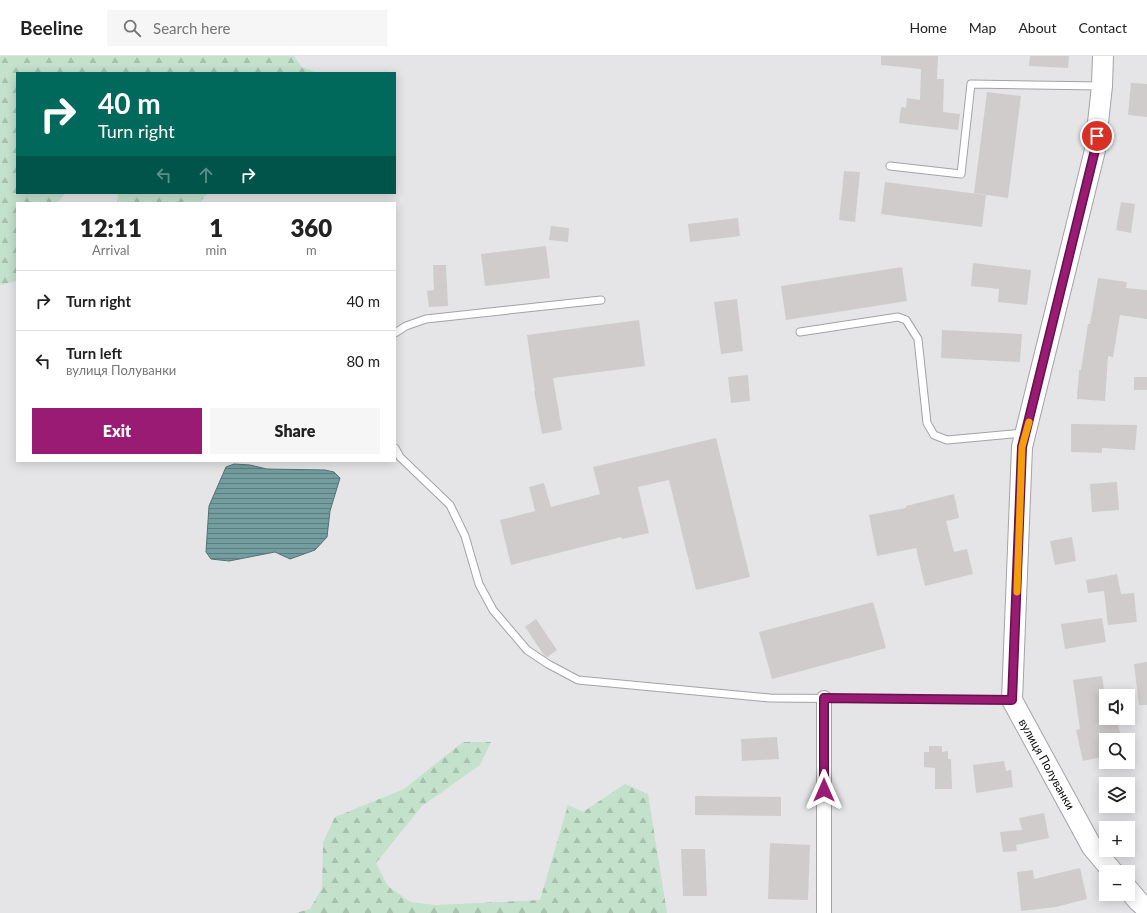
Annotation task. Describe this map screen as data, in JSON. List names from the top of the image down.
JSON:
{
  "streets": {
    "street": ["вулиця Полуванки"]
  },
  "page": {
    "header": "Beeline",
    "search": "Search here",
    "nav": [
      "Home",
      "Map",
      "About",
      "Contact"
    ],
    "turn": ["40 m", "Turn right"],
    "eta": [
      "12:11",
      "Arrival",
      "1",
      "min",
      "360",
      "m"
    ],
    "list": [
      {
        "name": "Turn right",
        "value": "40 m"
      },
      {
        "name": "Turn left",
        "note": "вулиця Полуванки",
        "value": "80 m"
      }
    ],
    "buttons": ["Exit", "Share"],
    "map_buttons": ["+", "−"]
  }
}
